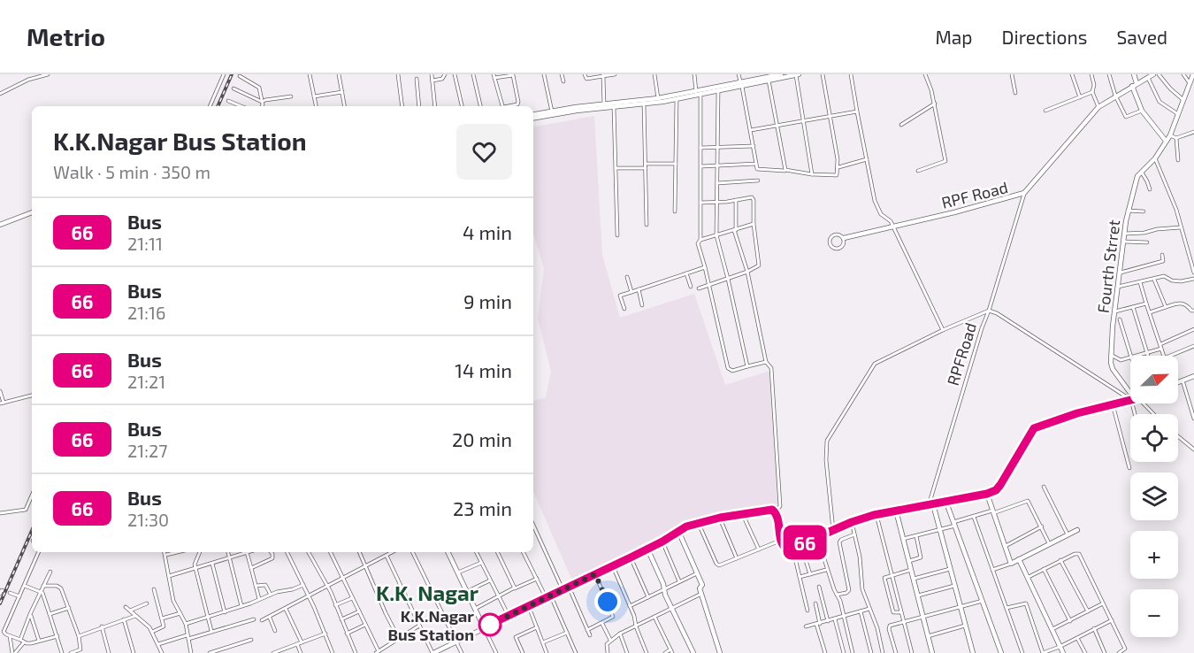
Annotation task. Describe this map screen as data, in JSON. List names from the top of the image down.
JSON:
{
  "streets": {
    "street": ["RPF Road", "Fourth Strret", "RPFRoad"]
  },
  "districts": ["K.K. Nagar"],
  "places": ["K.K.Nagar Bus Station"],
  "lines": ["bus line 66"],
  "north": "top right",
  "page": {
    "header": "Metrio",
    "nav": ["Map", "Directions", "Saved"],
    "on_map": "66",
    "heading": ["K.K.Nagar Bus Station", "Walk · 5 min · 350 m"],
    "list": [
      {
        "mark": "66",
        "name": "Bus",
        "note": "21:11",
        "value": "4 min"
      },
      {
        "mark": "66",
        "name": "Bus",
        "note": "21:16",
        "value": "9 min"
      },
      {
        "mark": "66",
        "name": "Bus",
        "note": "21:21",
        "value": "14 min"
      },
      {
        "mark": "66",
        "name": "Bus",
        "note": "21:27",
        "value": "20 min"
      },
      {
        "mark": "66",
        "name": "Bus",
        "note": "21:30",
        "value": "23 min"
      }
    ],
    "map_buttons": ["+", "−"]
  }
}
